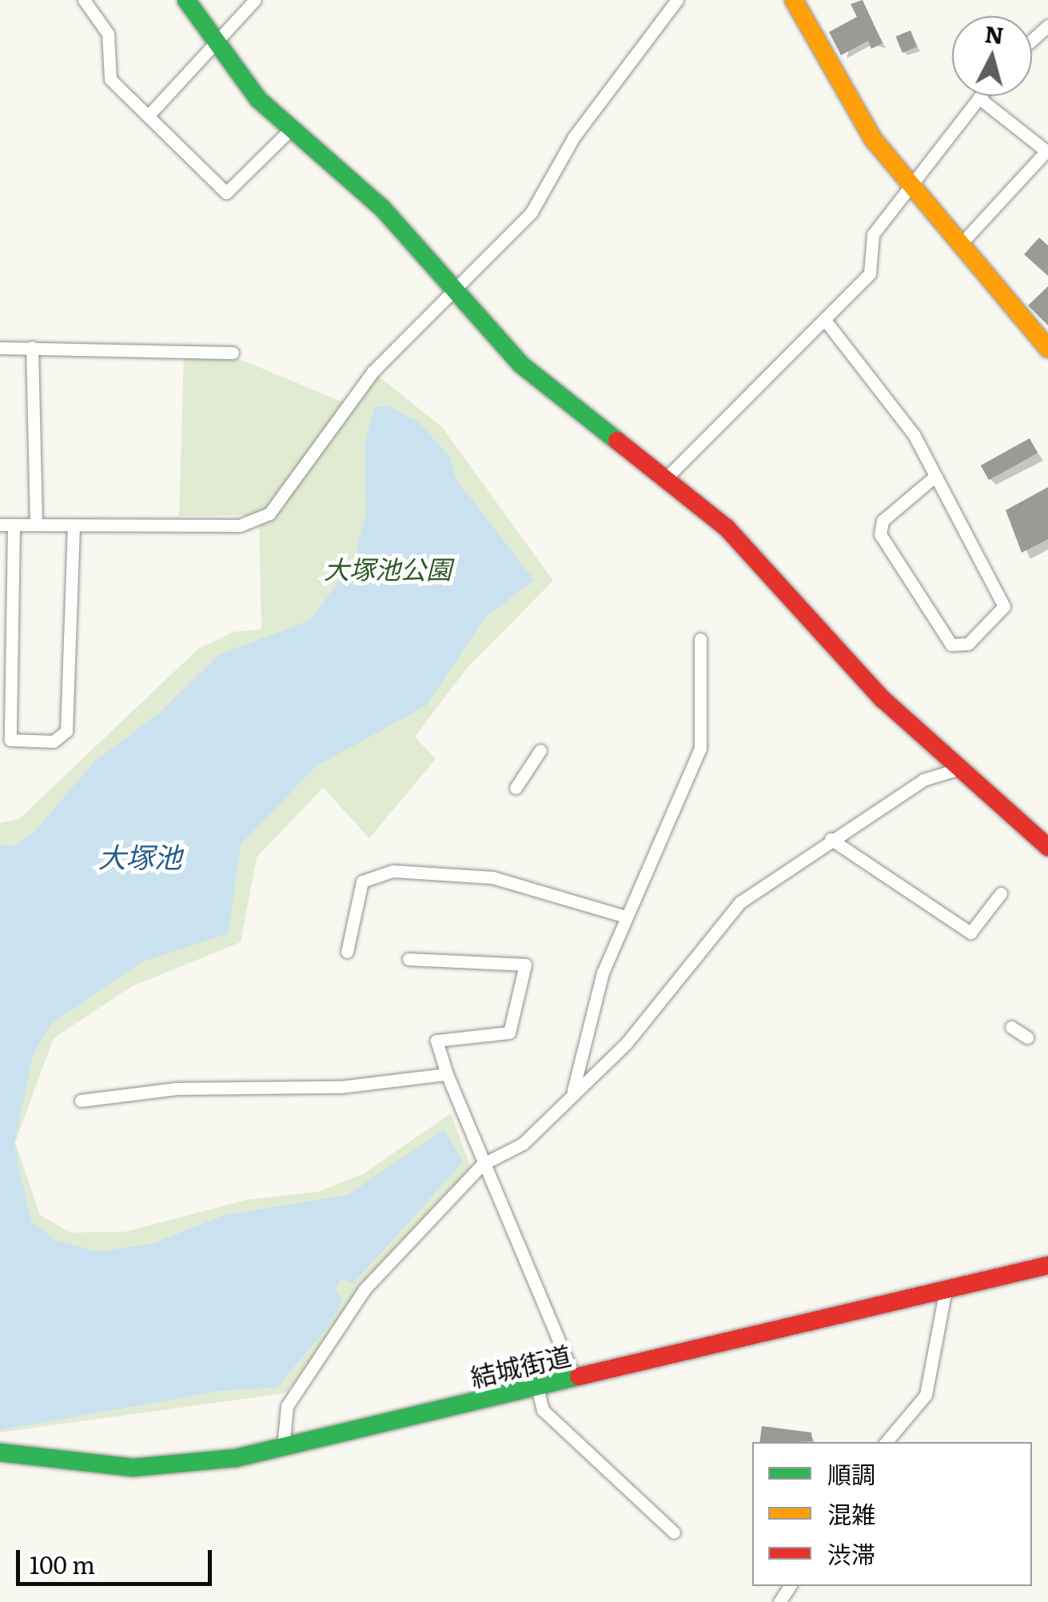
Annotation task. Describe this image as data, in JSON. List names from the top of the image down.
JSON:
{
  "streets": {
    "main road": ["結城街道"]
  },
  "water": ["大塚池"],
  "parks": ["大塚池公園"],
  "legend": ["順調", "混雑", "渋滞"],
  "scale_bar": "100 m",
  "north": "top"
}
